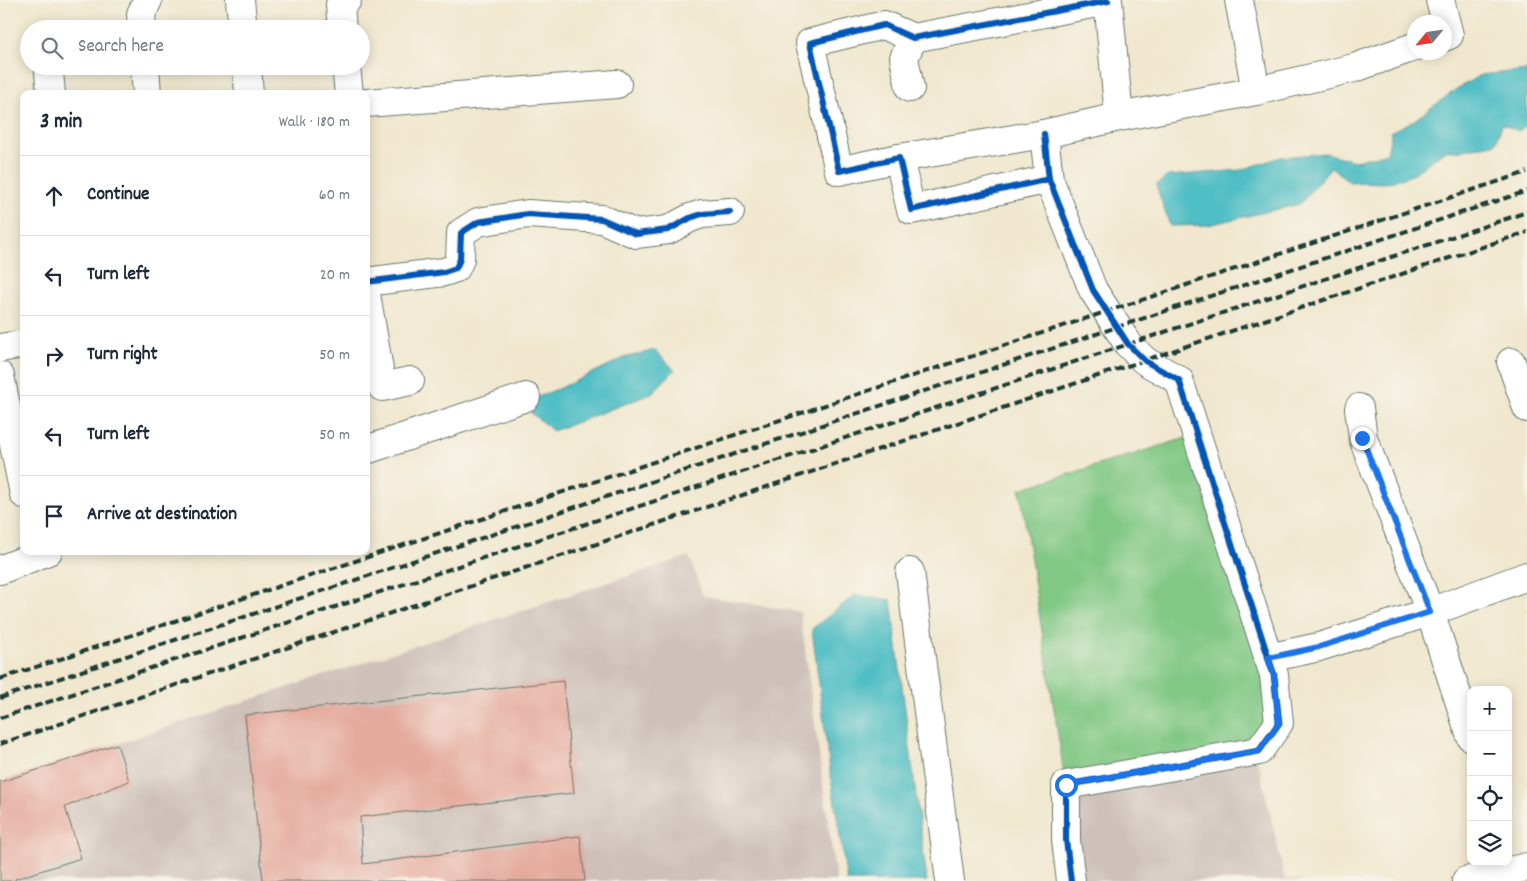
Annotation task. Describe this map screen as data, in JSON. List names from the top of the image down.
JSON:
{
  "north": "bottom left",
  "page": {
    "search": "Search here",
    "heading": ["3 min", "Walk · 180 m"],
    "list": [
      ["Continue", "60 m"],
      ["Turn left", "20 m"],
      ["Turn right", "50 m"],
      ["Turn left", "50 m"],
      "Arrive at destination"
    ],
    "map_buttons": ["+", "−"]
  }
}
